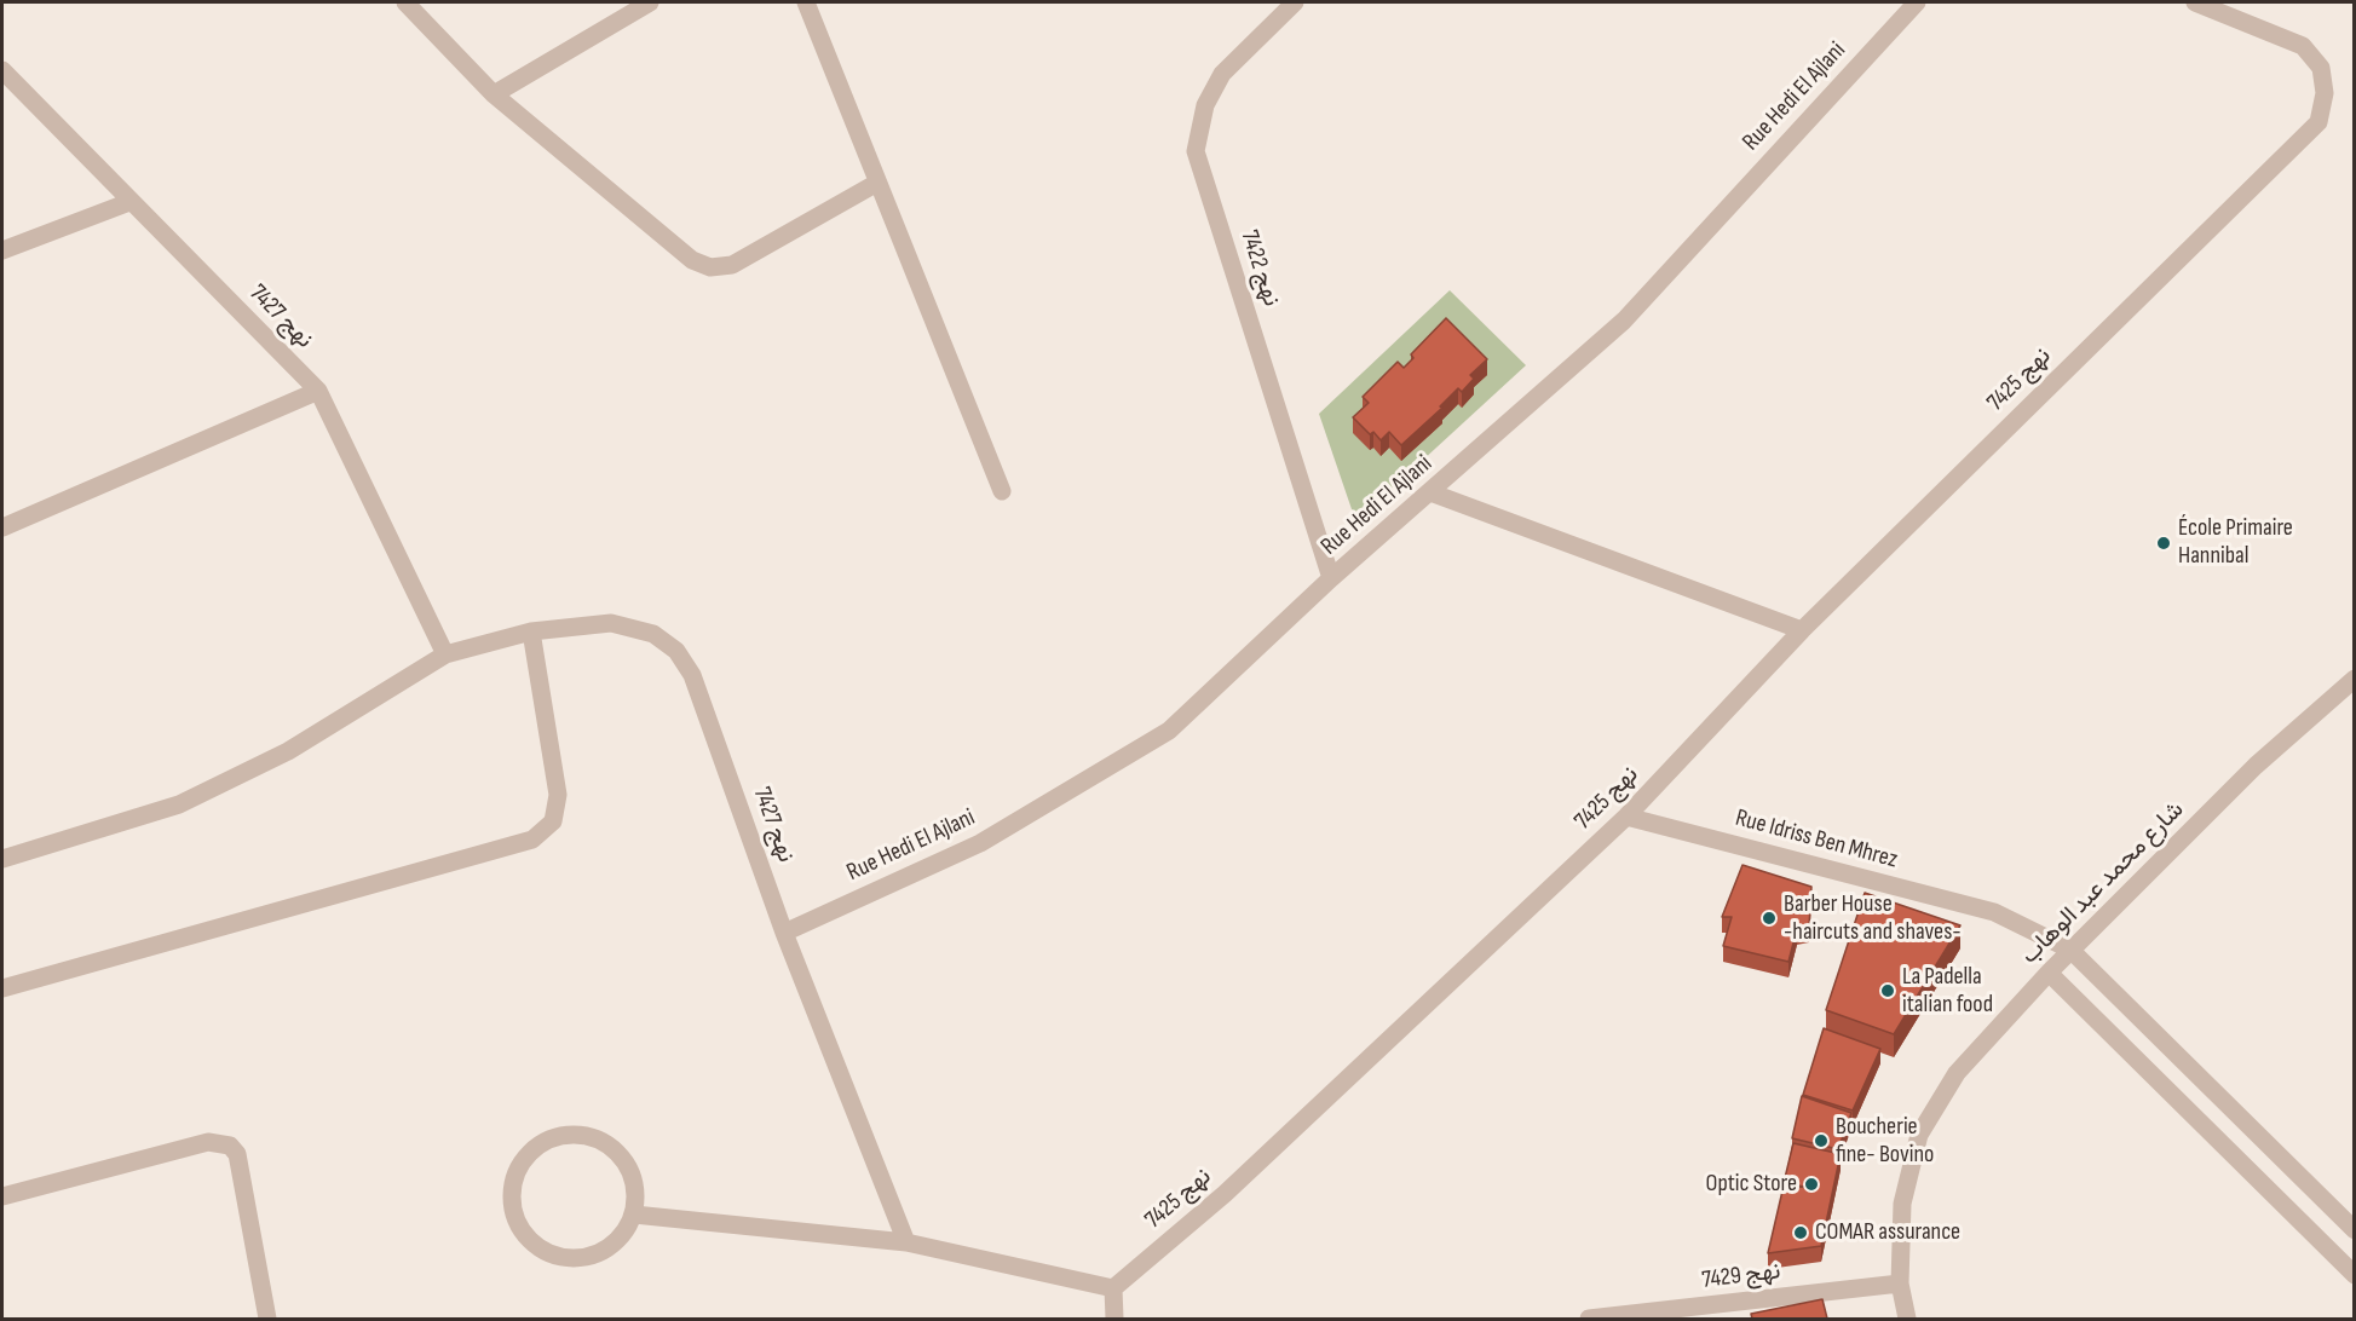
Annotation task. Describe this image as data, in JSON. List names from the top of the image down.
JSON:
{
  "streets": {
    "street": [
      "Rue Hedi El Ajlani",
      "نهج 7422",
      "نهج 7427",
      "نهج 7425",
      "Rue Idriss Ben Mhrez",
      "شارع محمد عبد الوهاب",
      "نهج 7429"
    ]
  },
  "crossings": [
    ["Rue Hedi El Ajlani", "نهج 7422"],
    ["Rue Hedi El Ajlani", "نهج 7427"],
    ["نهج 7425", "Rue Idriss Ben Mhrez"],
    ["Rue Idriss Ben Mhrez", "شارع محمد عبد الوهاب"],
    ["شارع محمد عبد الوهاب", "نهج 7429"]
  ],
  "places": [
    "École Primaire Hannibal",
    "Barber House -haircuts and shaves-",
    "La Padella italian food",
    "Boucherie fine- Bovino",
    "Optic Store",
    "COMAR assurance"
  ]
}
